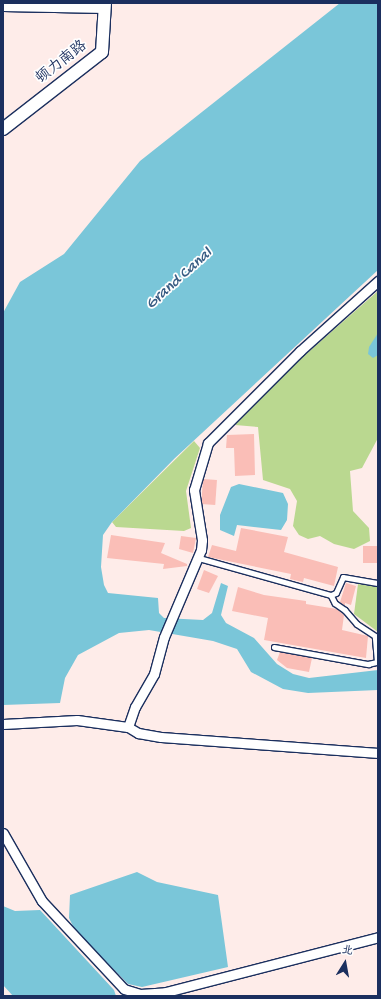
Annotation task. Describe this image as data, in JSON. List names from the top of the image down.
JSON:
{
  "streets": {
    "street": ["顿力南路"]
  },
  "water": ["Grand Canal"],
  "north": "top"
}
